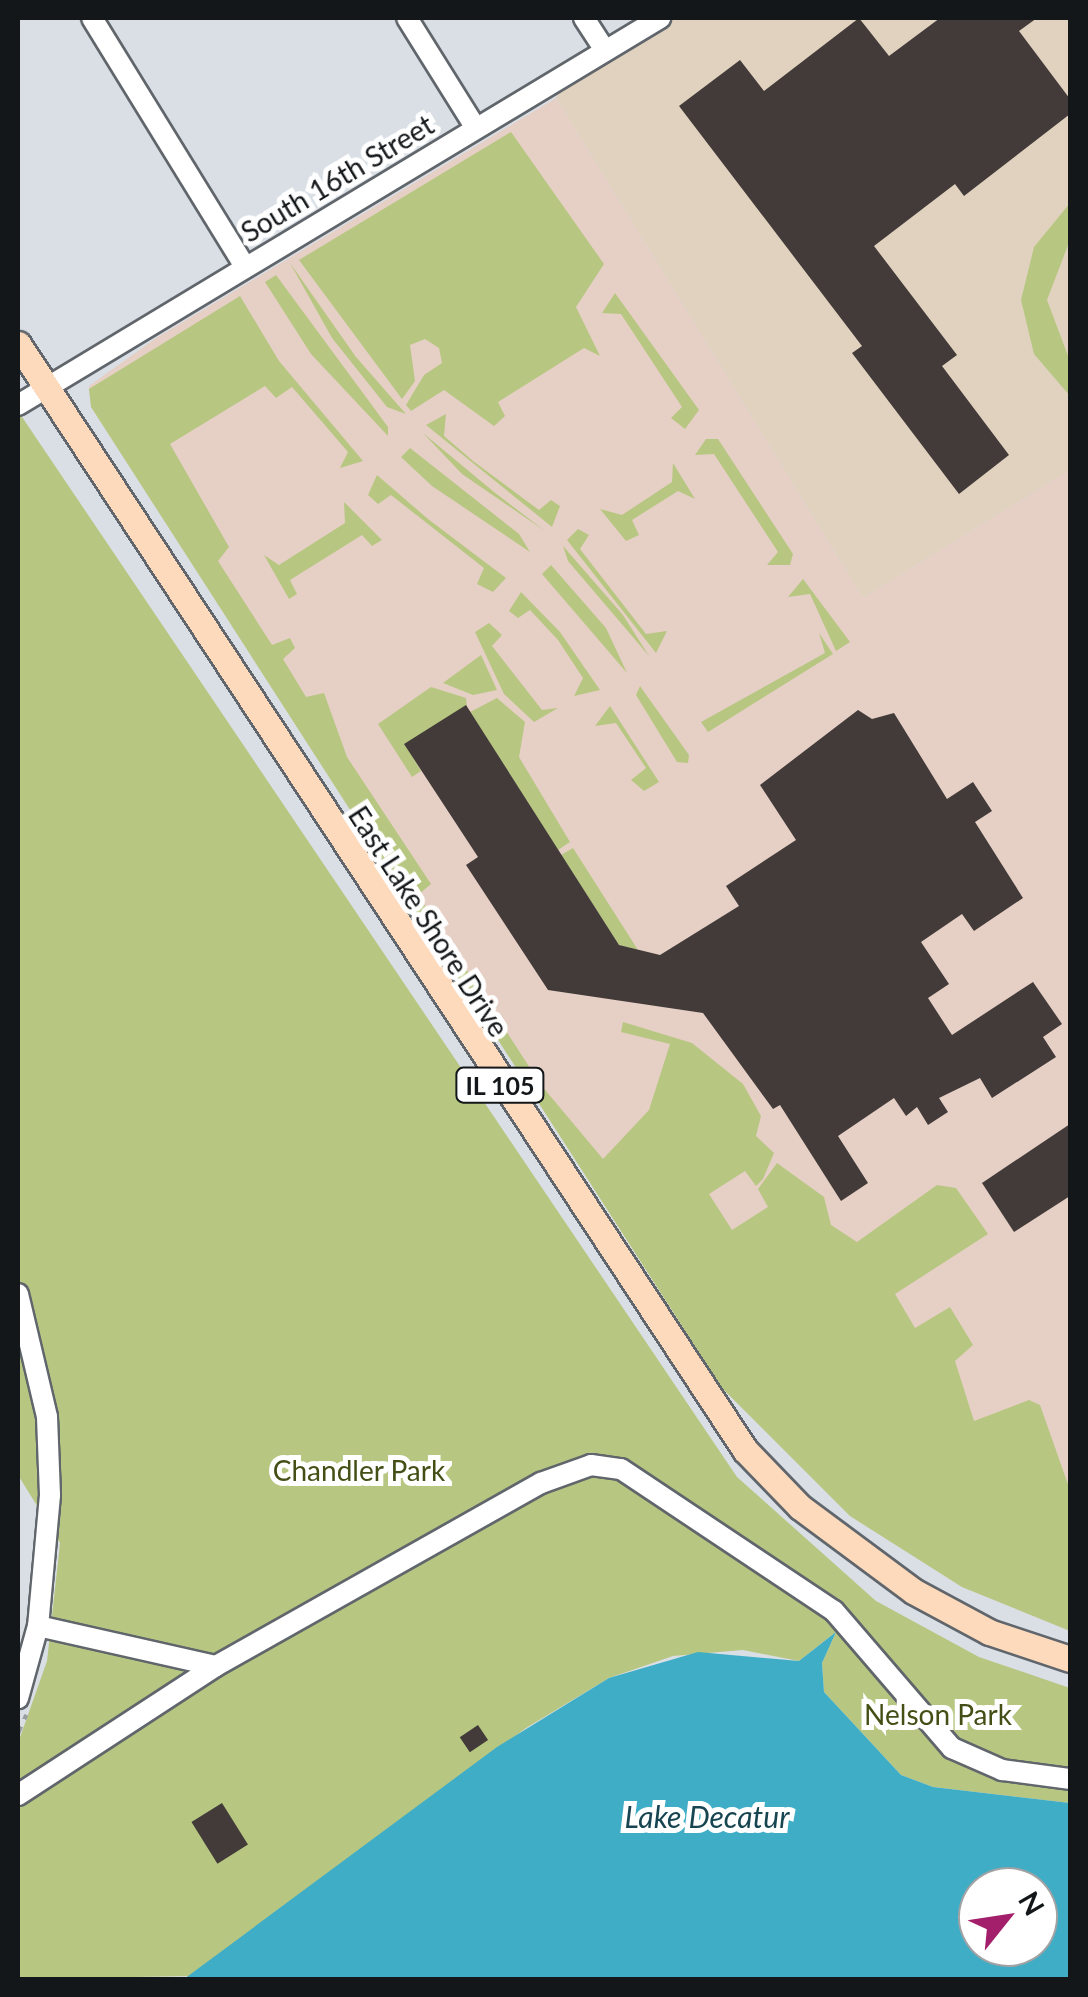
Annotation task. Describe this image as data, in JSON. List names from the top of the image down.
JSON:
{
  "streets": {
    "main road": ["East Lake Shore Drive", "IL 105"],
    "street": ["South 16th Street"]
  },
  "crossings": [
    ["South 16th Street", "East Lake Shore Drive"]
  ],
  "water": ["Lake Decatur"],
  "parks": ["Chandler Park", "Nelson Park"],
  "north": "top right"
}
